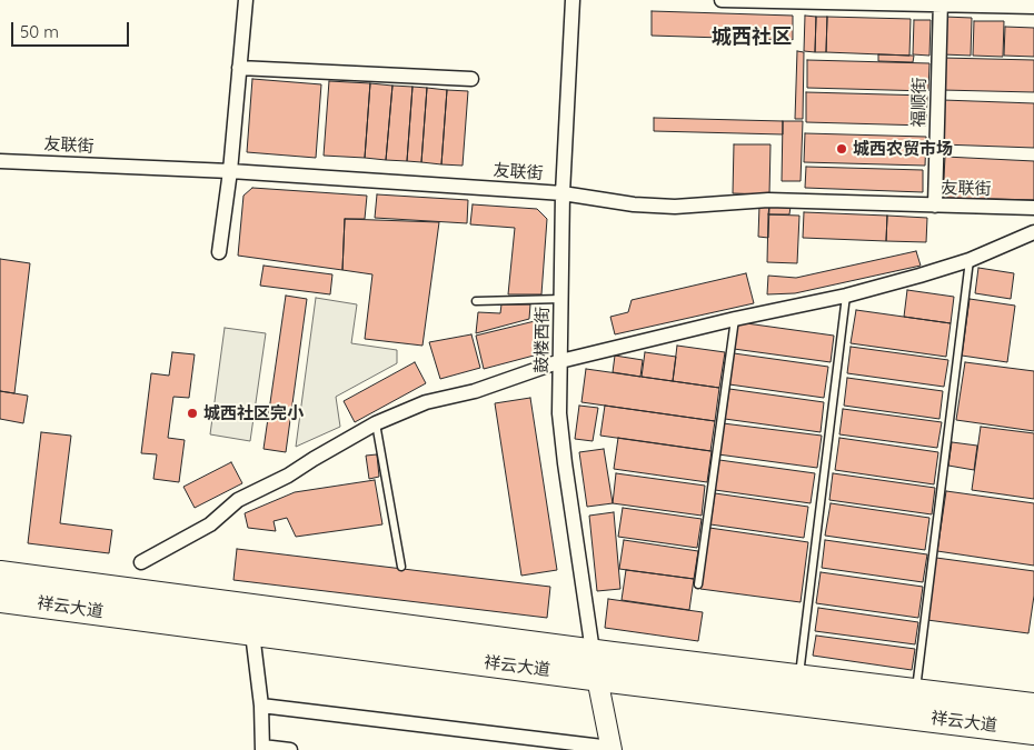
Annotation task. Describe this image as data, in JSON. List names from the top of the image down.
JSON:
{
  "streets": {
    "highway": ["祥云大道"],
    "street": ["福顺街", "友联街", "鼓楼西街"]
  },
  "crossings": [
    ["福顺街", "友联街"],
    ["友联街", "鼓楼西街"],
    ["鼓楼西街", "祥云大道"]
  ],
  "districts": ["城西社区"],
  "places": ["城西农贸市场", "城西社区完小"],
  "scale_bar": "50 m"
}
